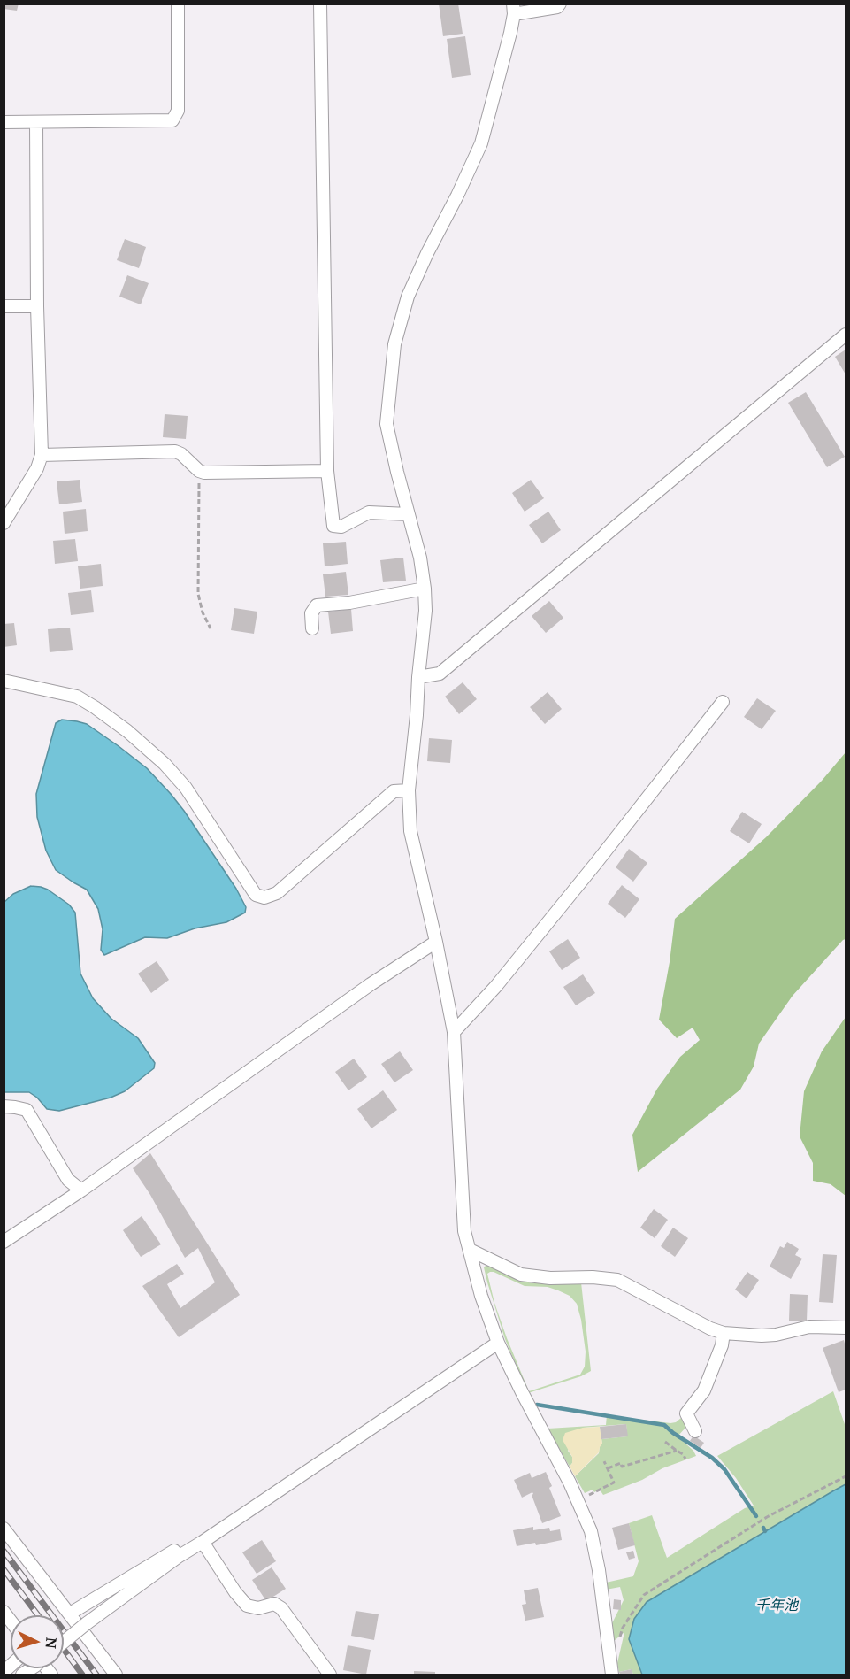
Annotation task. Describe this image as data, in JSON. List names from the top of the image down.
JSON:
{
  "water": ["千年池"],
  "north": "right"
}
